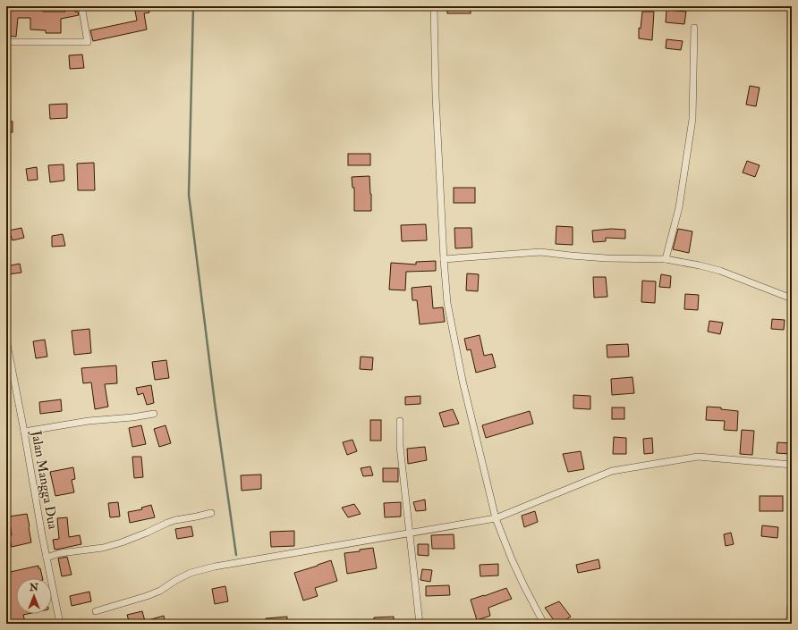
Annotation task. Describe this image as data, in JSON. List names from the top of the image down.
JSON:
{
  "streets": {
    "street": ["Jalan Mangga Dua"]
  },
  "north": "top"
}
